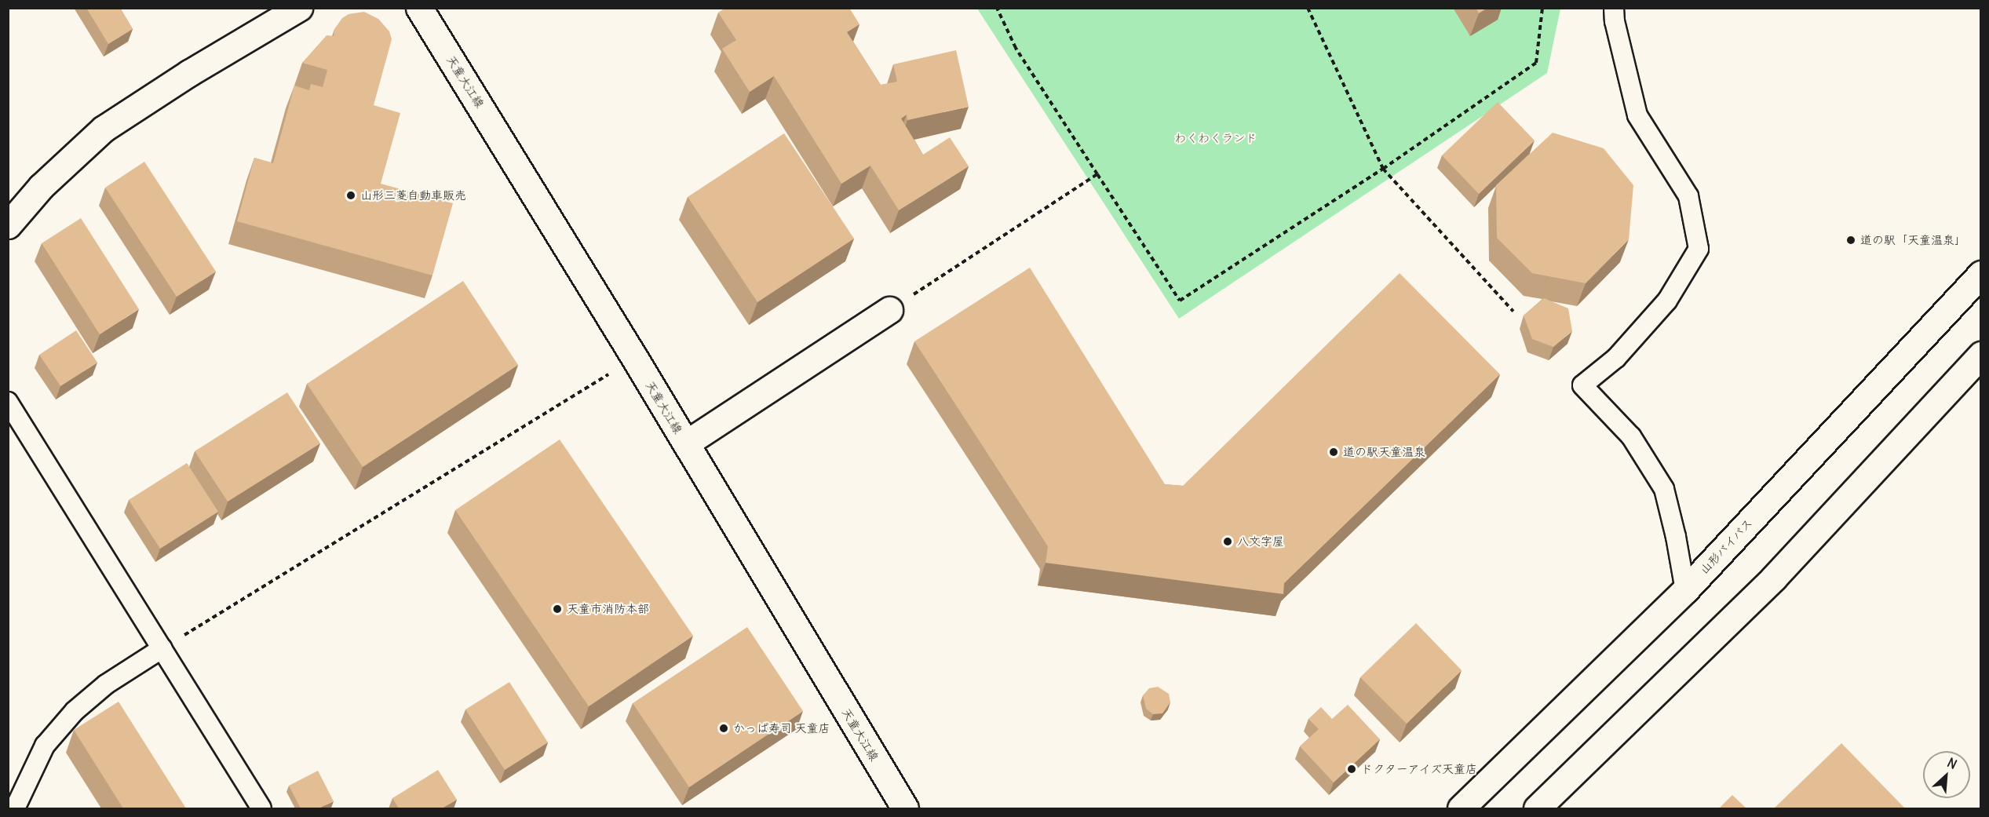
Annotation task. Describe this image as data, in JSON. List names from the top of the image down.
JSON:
{
  "streets": {
    "main road": ["天童大江線", "山形バイパス"]
  },
  "parks": ["わくわくランド"],
  "places": [
    "山形三菱自動車販売",
    "道の駅「天童温泉」",
    "道の駅天童温泉",
    "八文字屋",
    "天童市消防本部",
    "かっぱ寿司 天童店",
    "ドクターアイズ天童店"
  ],
  "north": "top right"
}
